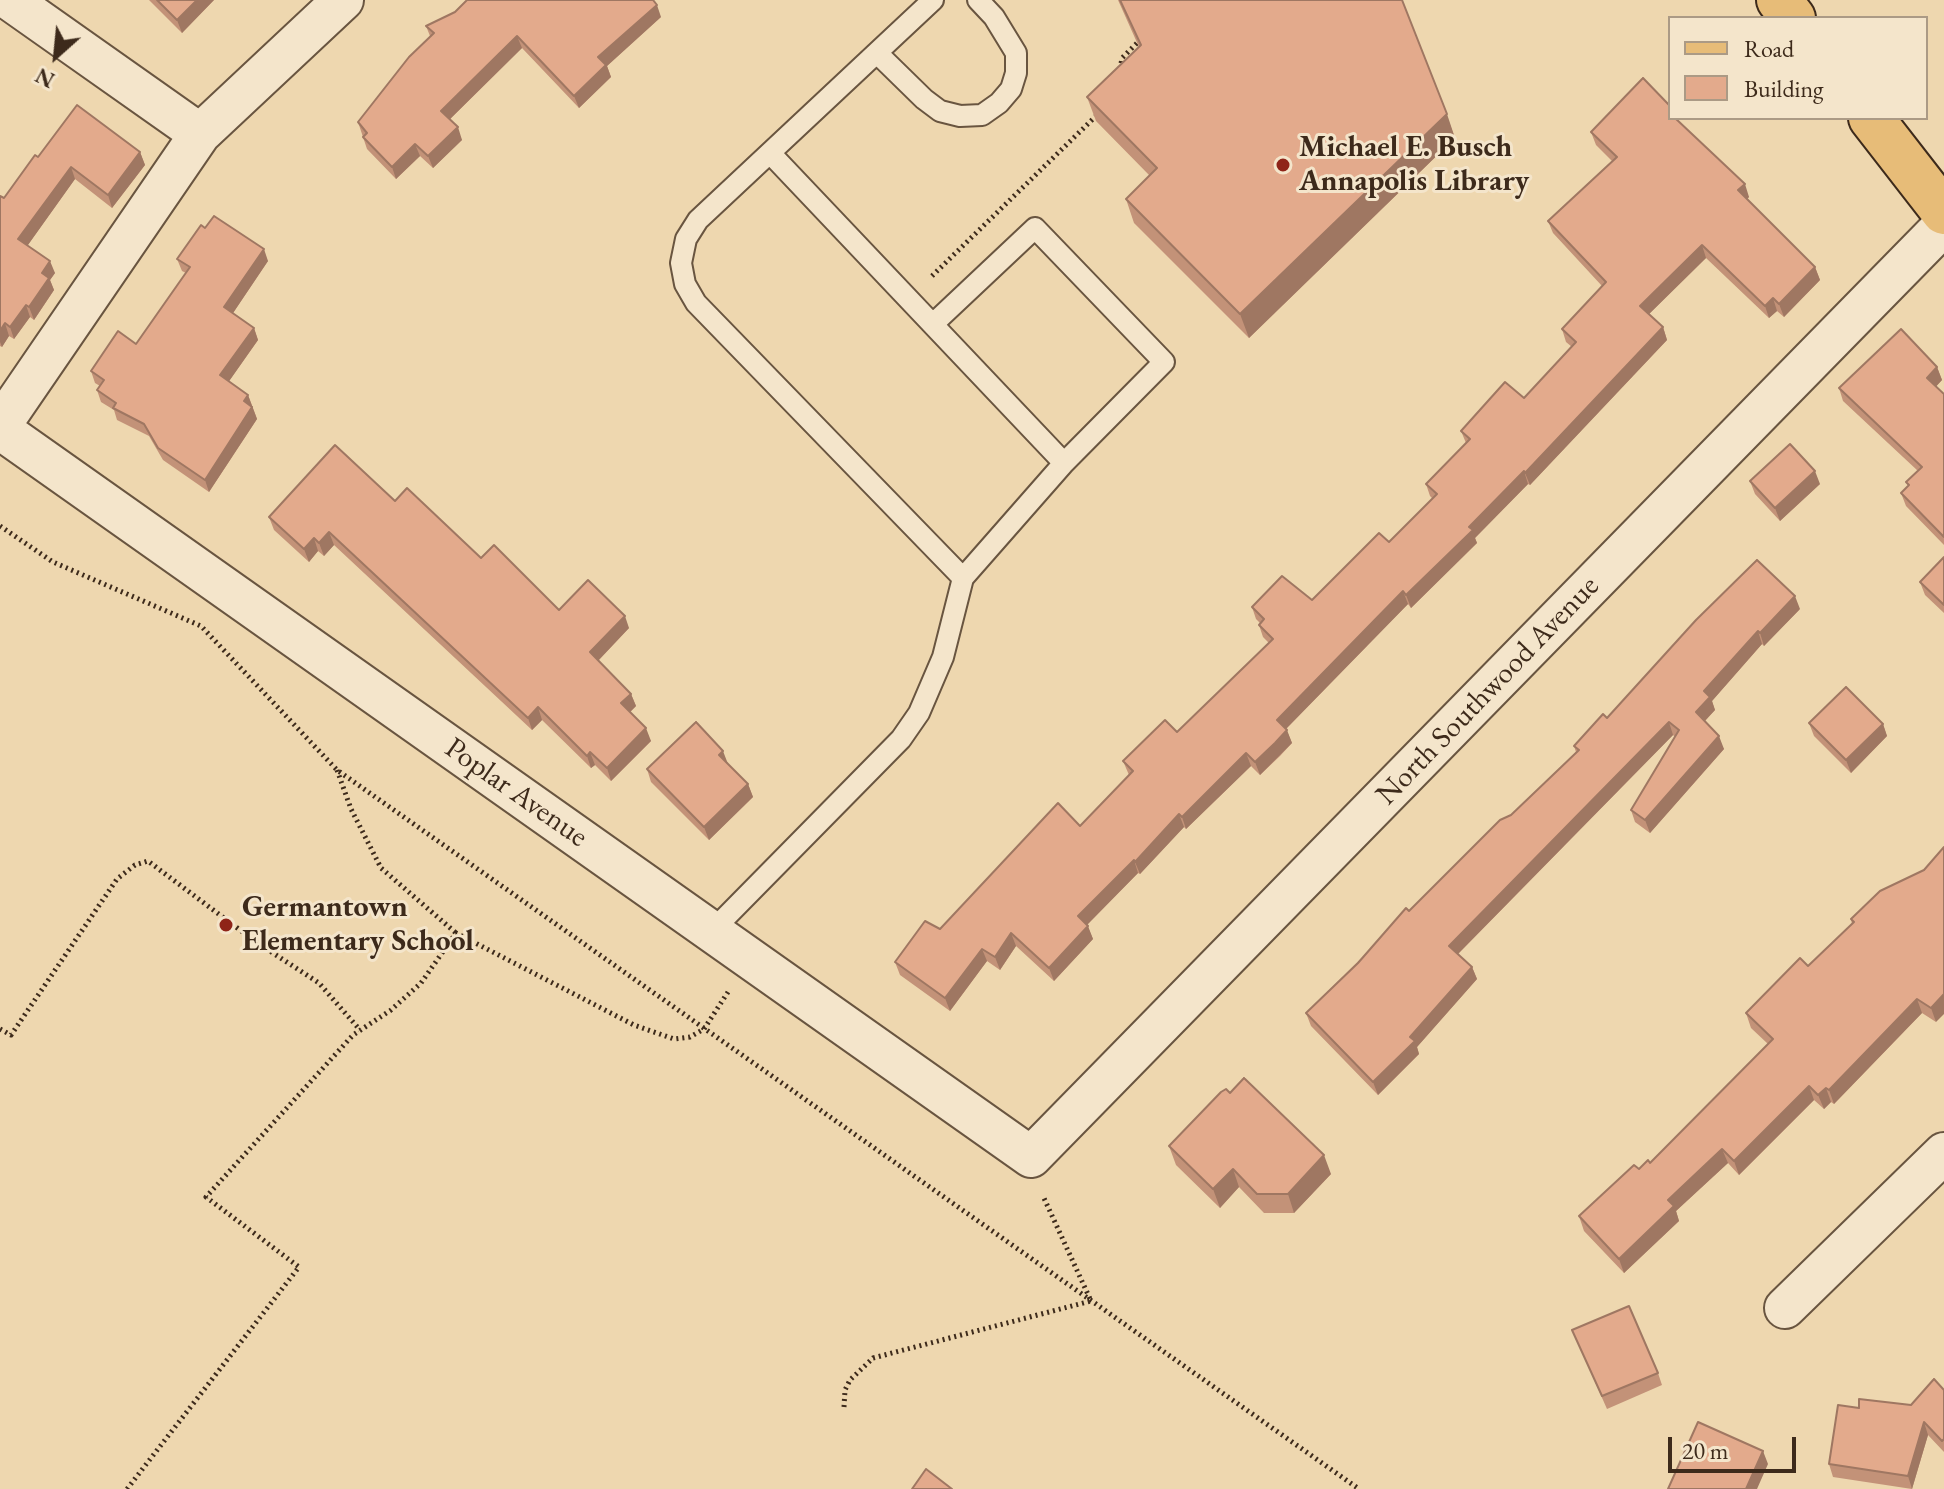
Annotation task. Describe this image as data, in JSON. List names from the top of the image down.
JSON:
{
  "streets": {
    "street": ["North Southwood Avenue", "Poplar Avenue"]
  },
  "crossings": [
    ["North Southwood Avenue", "Poplar Avenue"]
  ],
  "places": ["Michael E. Busch Annapolis Library", "Germantown Elementary School"],
  "legend": ["Road", "Building"],
  "scale_bar": "20 m",
  "north": "bottom left"
}
